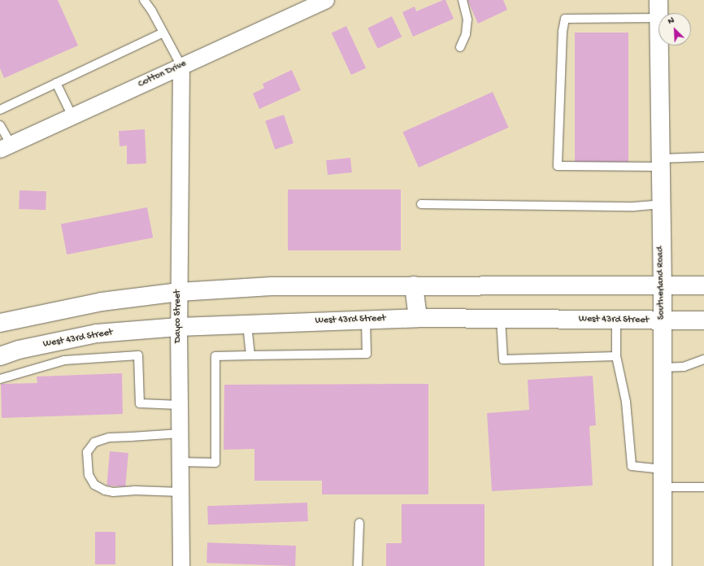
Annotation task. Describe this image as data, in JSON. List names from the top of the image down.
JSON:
{
  "streets": {
    "main road": ["Southerland Road", "West 43rd Street"],
    "street": ["Cotton Drive", "Dayco Street"]
  },
  "crossings": [
    ["Cotton Drive", "Dayco Street"],
    ["Southerland Road", "West 43rd Street"],
    ["Dayco Street", "West 43rd Street"]
  ],
  "north": "top left"
}
